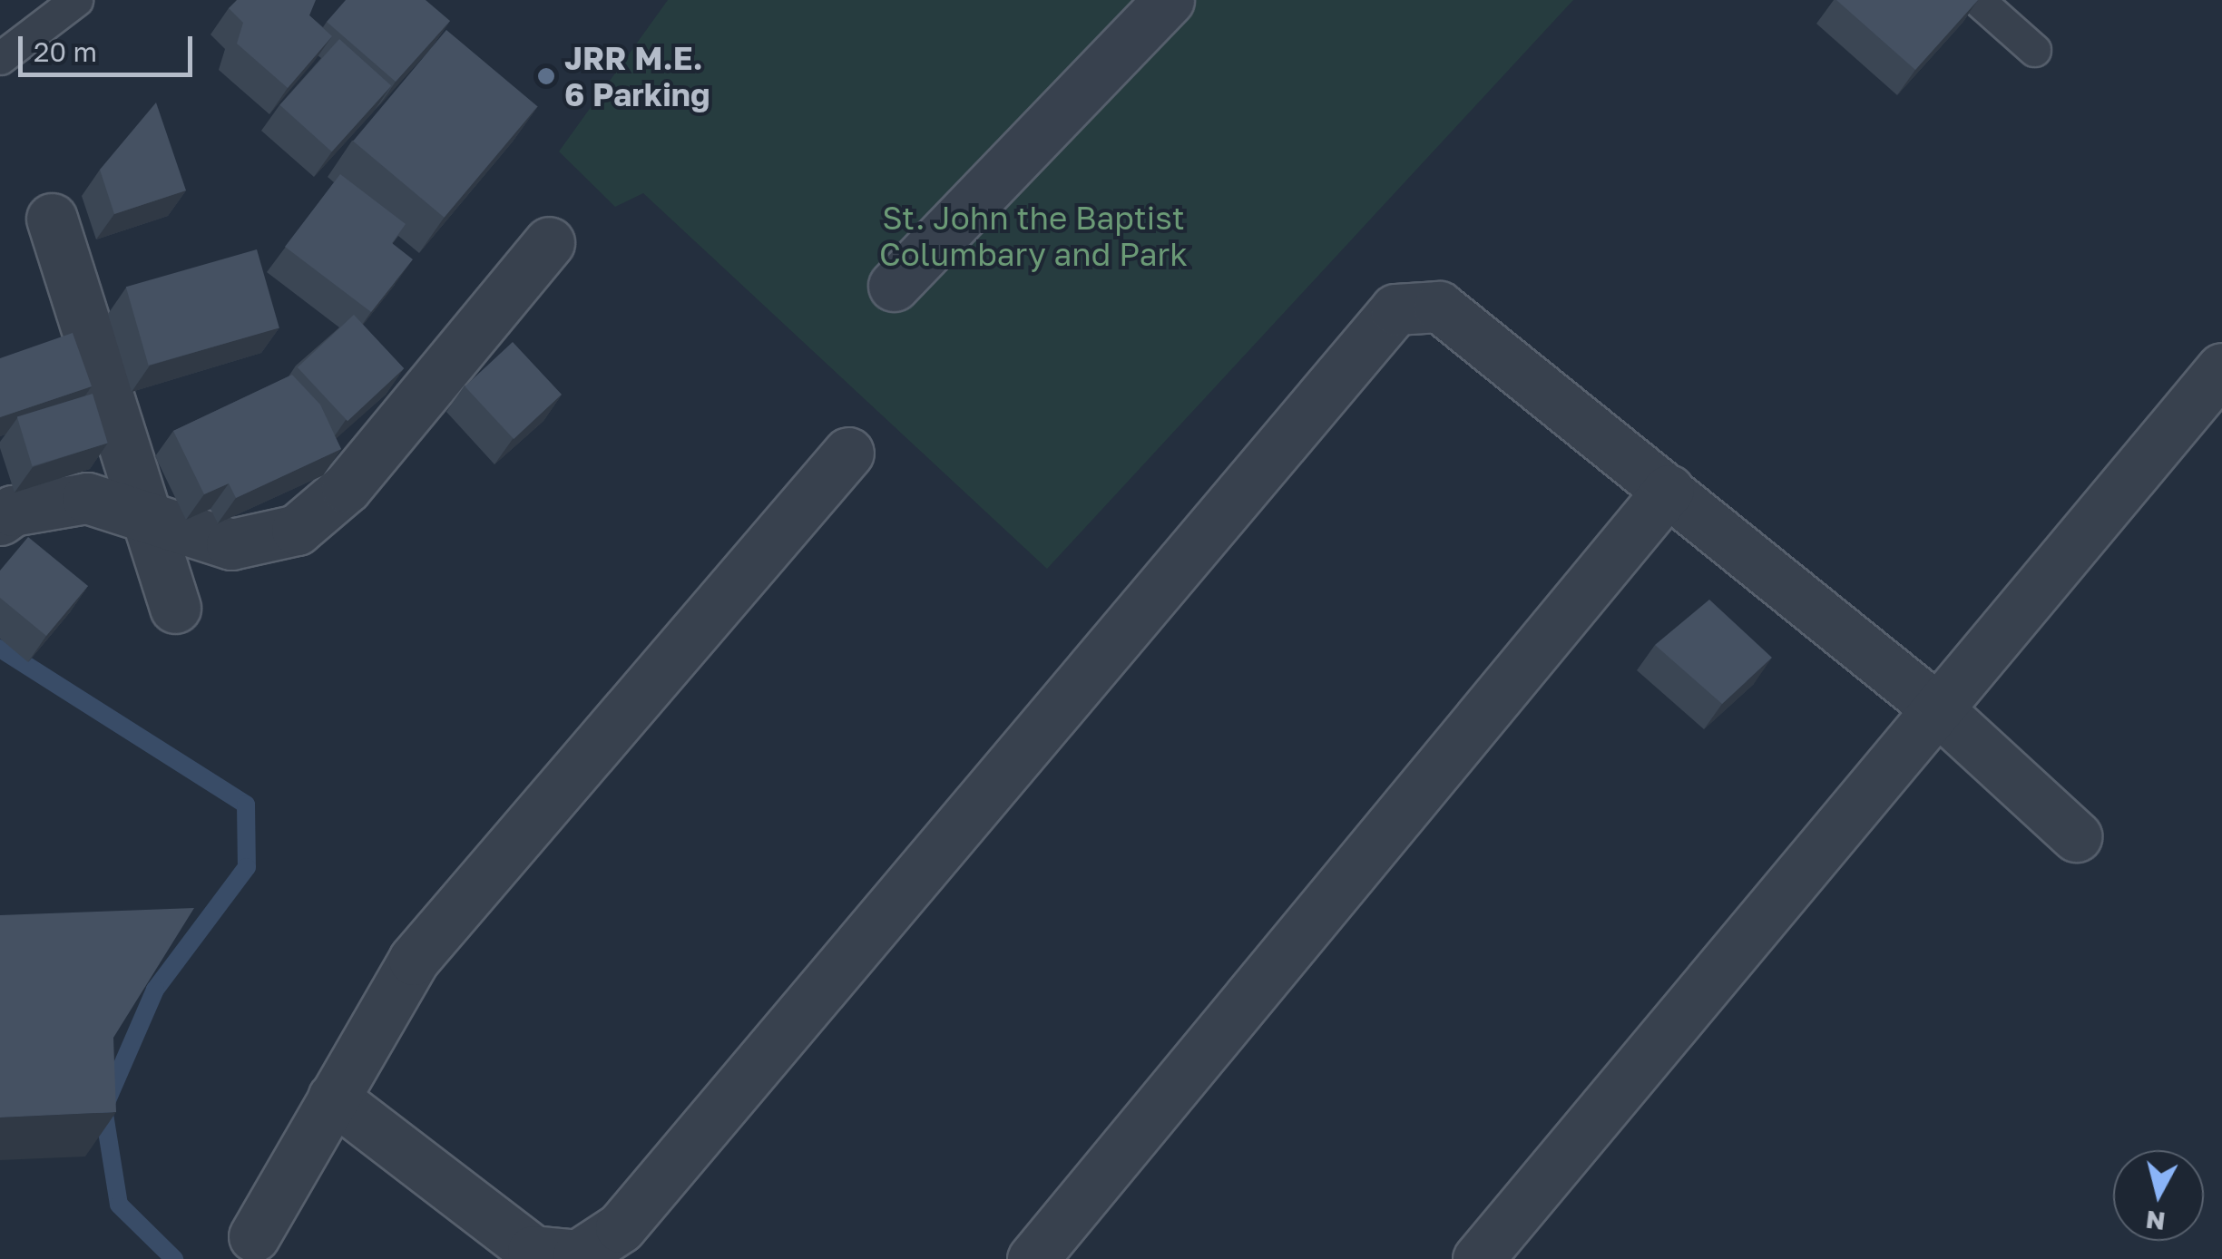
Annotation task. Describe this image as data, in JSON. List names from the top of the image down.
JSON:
{
  "parks": ["St. John the Baptist Columbary and Park"],
  "places": ["JRR M.E. 6 Parking"],
  "scale_bar": "20 m",
  "north": "bottom"
}
